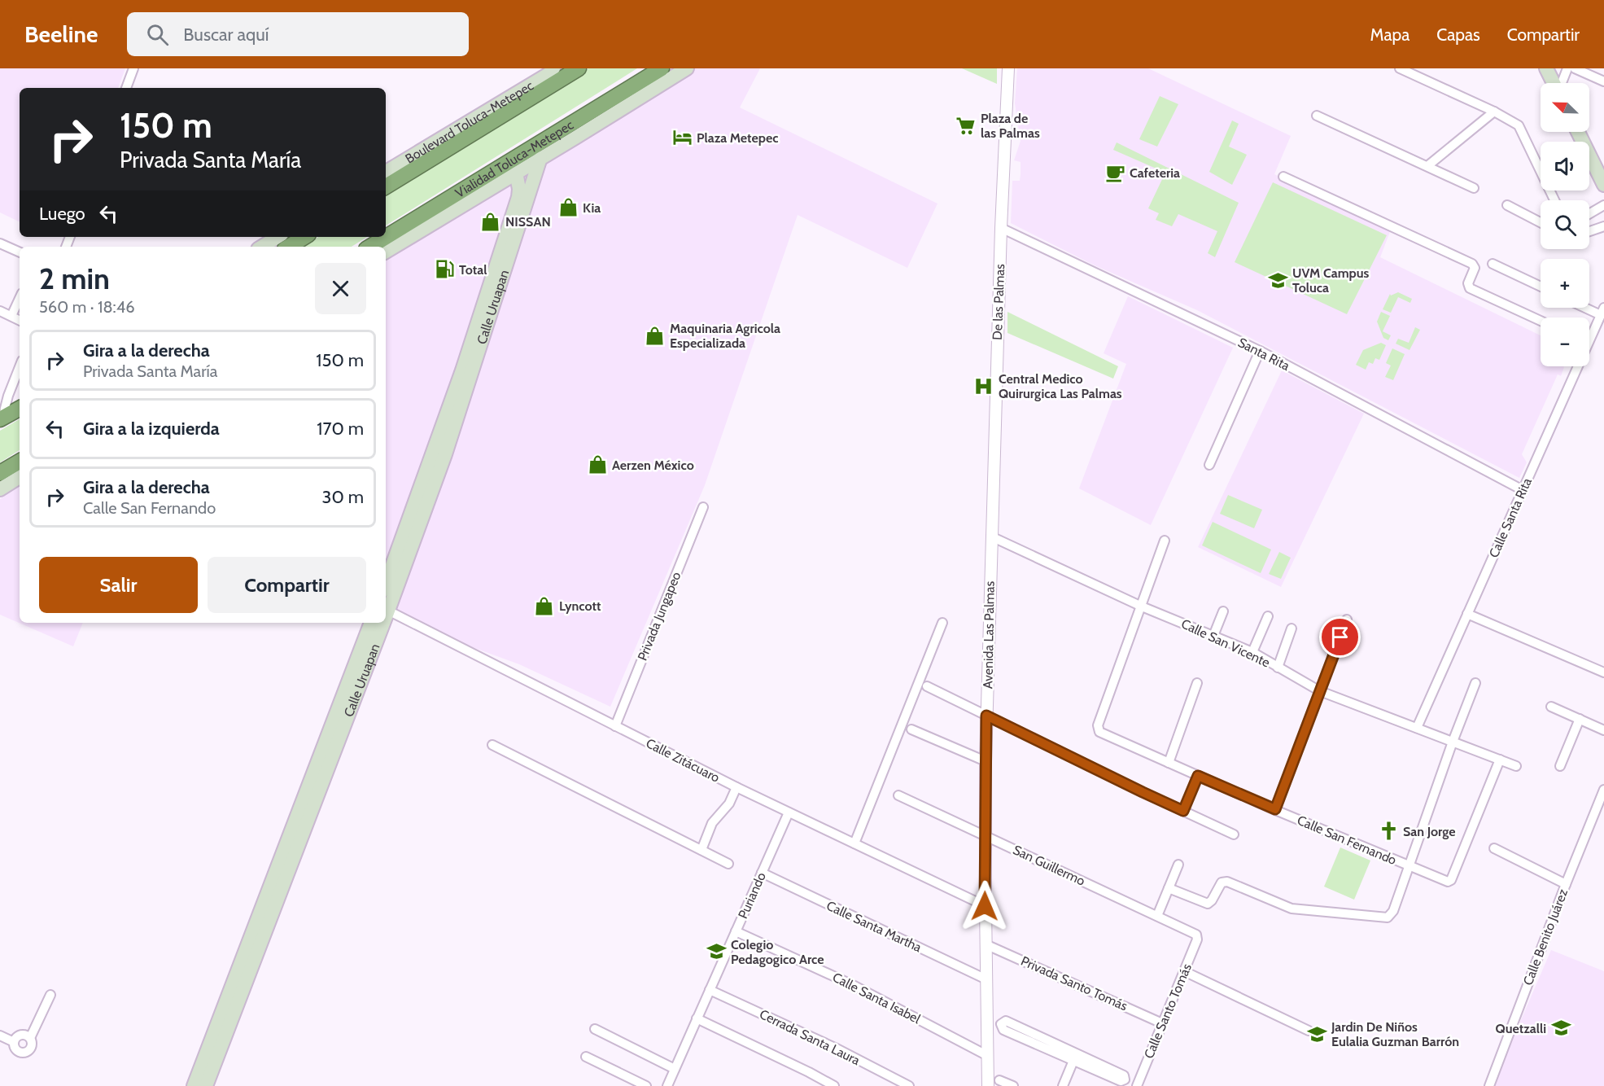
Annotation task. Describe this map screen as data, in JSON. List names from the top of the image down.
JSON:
{
  "streets": {
    "highway": ["Vialidad Toluca-Metepec"],
    "main road": ["Boulevard Toluca-Metepec", "Calle Uruapan"],
    "street": [
      "De las Palmas",
      "Santa Rita",
      "Calle Santa Rita",
      "Privada Jungapeo",
      "Avenida Las Palmas",
      "Calle San Vicente",
      "Calle Zitácuaro",
      "Calle San Fernando",
      "San Guillermo",
      "Puriando",
      "Calle Santa Martha",
      "Calle Benito Juárez",
      "Privada Santo Tomás",
      "Calle Santa Isabel",
      "Calle Santo Tomás",
      "Cerrada Santa Laura"
    ]
  },
  "crossings": [
    ["De las Palmas", "Santa Rita"],
    ["De las Palmas", "Avenida Las Palmas"],
    ["De las Palmas", "Calle San Vicente"],
    ["Calle Uruapan", "Calle Zitácuaro"],
    ["Santa Rita", "Calle Santa Rita"],
    ["Calle Santa Rita", "Calle San Vicente"],
    ["Privada Jungapeo", "Calle Zitácuaro"],
    ["Avenida Las Palmas", "Calle San Vicente"],
    ["Avenida Las Palmas", "Calle Zitácuaro"],
    ["Avenida Las Palmas", "San Guillermo"],
    ["Avenida Las Palmas", "Calle Santa Martha"],
    ["Avenida Las Palmas", "Privada Santo Tomás"],
    ["Avenida Las Palmas", "Calle Santa Isabel"],
    ["Calle San Vicente", "Calle San Fernando"],
    ["Calle Zitácuaro", "Puriando"],
    ["San Guillermo", "Calle Santo Tomás"],
    ["Puriando", "Calle Santa Martha"],
    ["Puriando", "Calle Santa Isabel"],
    ["Puriando", "Cerrada Santa Laura"],
    ["Privada Santo Tomás", "Calle Santo Tomás"]
  ],
  "places": {
    "supermarket": ["Plaza de las Palmas"],
    "hotel": ["Plaza Metepec"],
    "cafe": ["Cafeteria"],
    "shop": [
      "Kia",
      "NISSAN",
      "Maquinaria Agricola Especializada",
      "Aerzen México",
      "Lyncott"
    ],
    "fuel station": ["Total"],
    "school or university": [
      "UVM Campus Toluca",
      "Colegio Pedagogico Arce",
      "Quetzalli",
      "Jardin De Niños Eulalia Guzman Barrón"
    ],
    "hospital": ["Central Medico Quirurgica Las Palmas"],
    "church": ["San Jorge"]
  },
  "north": "top left",
  "page": {
    "header": "Beeline",
    "search": "Buscar aquí",
    "nav": ["Mapa", "Capas", "Compartir"],
    "map_buttons": ["+", "−"],
    "turn": ["150 m", "Privada Santa María"],
    "then": "Luego",
    "heading": ["2 min", "560 m · 18:46"],
    "list": [
      {
        "name": "Gira a la derecha",
        "note": "Privada Santa María",
        "value": "150 m"
      },
      {
        "name": "Gira a la izquierda",
        "value": "170 m"
      },
      {
        "name": "Gira a la derecha",
        "note": "Calle San Fernando",
        "value": "30 m"
      }
    ],
    "buttons": ["Salir", "Compartir"]
  }
}
